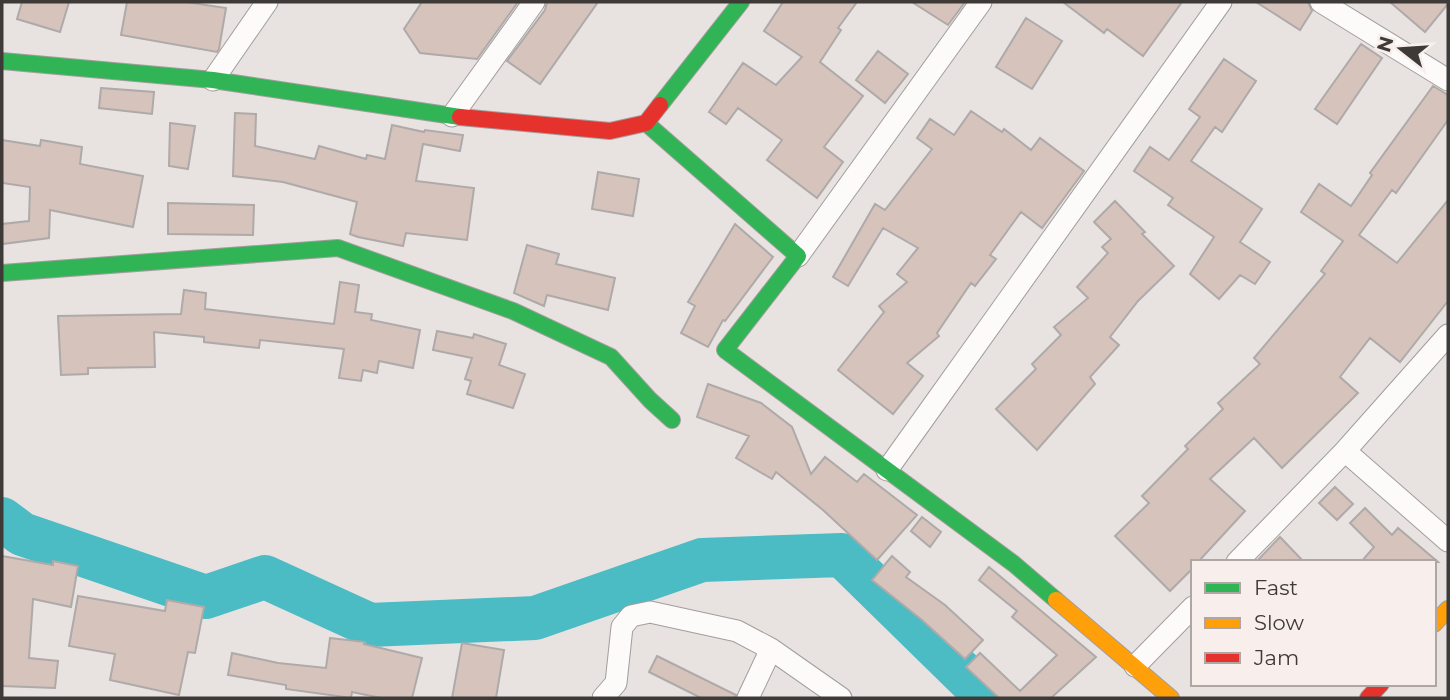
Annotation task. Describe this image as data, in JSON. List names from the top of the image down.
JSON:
{
  "legend": ["Fast", "Slow", "Jam"],
  "north": "left"
}
